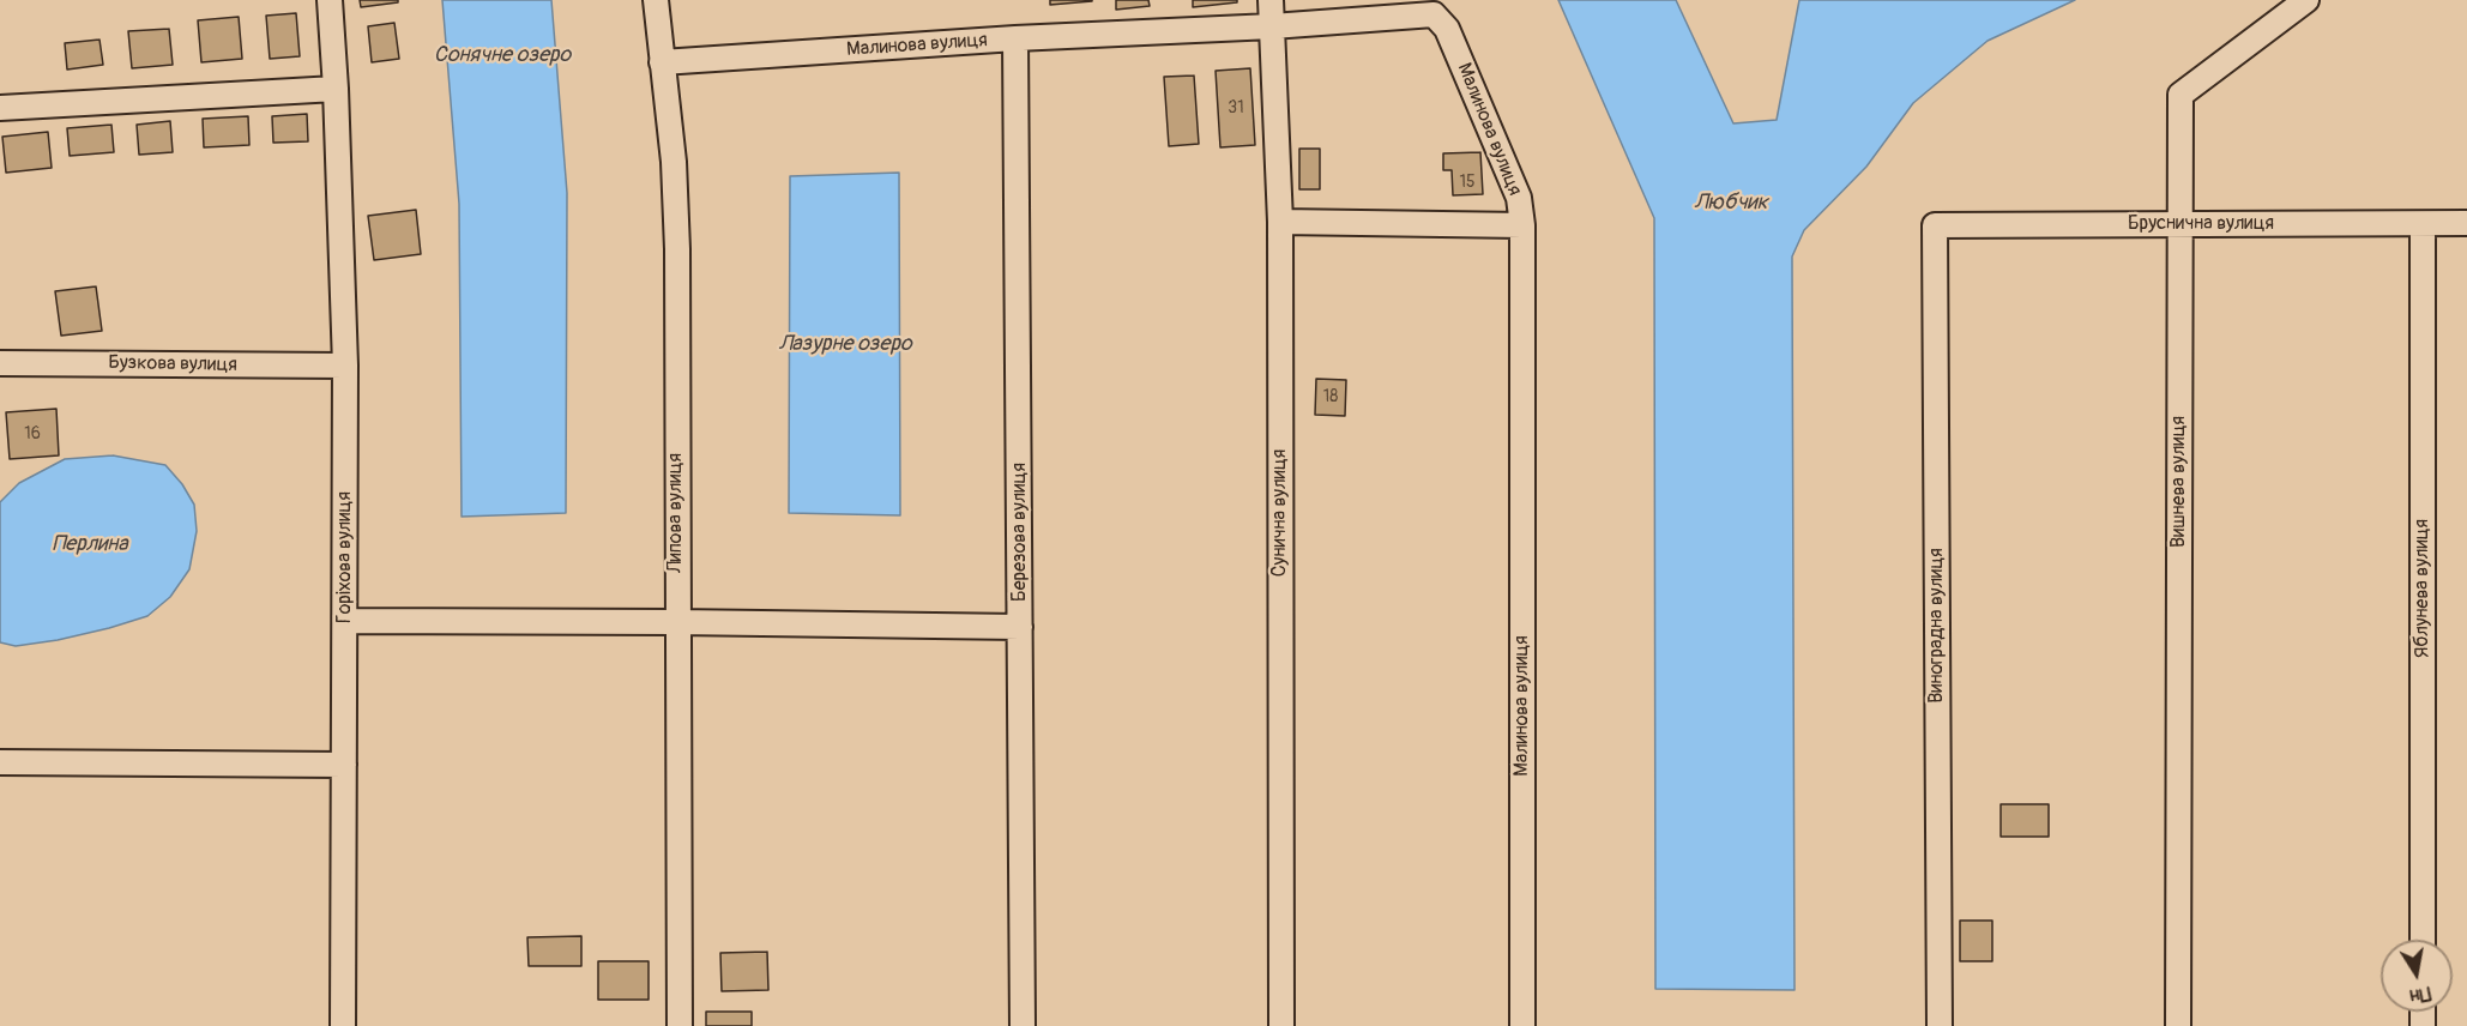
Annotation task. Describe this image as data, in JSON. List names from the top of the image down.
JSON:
{
  "streets": {
    "street": [
      "Малинова вулиця",
      "Бруснична вулиця",
      "Бузкова вулиця",
      "Вишнева вулиця",
      "Липова вулиця",
      "Сунична вулиця",
      "Березова вулиця",
      "Горіхова вулиця",
      "Яблунева вулиця",
      "Виноградна вулиця"
    ]
  },
  "crossings": [
    ["Малинова вулиця", "Липова вулиця"],
    ["Малинова вулиця", "Сунична вулиця"],
    ["Малинова вулиця", "Березова вулиця"],
    ["Бруснична вулиця", "Вишнева вулиця"],
    ["Бруснична вулиця", "Яблунева вулиця"],
    ["Бруснична вулиця", "Виноградна вулиця"],
    ["Бузкова вулиця", "Горіхова вулиця"]
  ],
  "water": [
    "Сонячне озеро",
    "Любчик",
    "Лазурне озеро",
    "Перлина"
  ],
  "house_numbers": [
    "31",
    "15",
    "18",
    "16"
  ],
  "north": "bottom"
}
